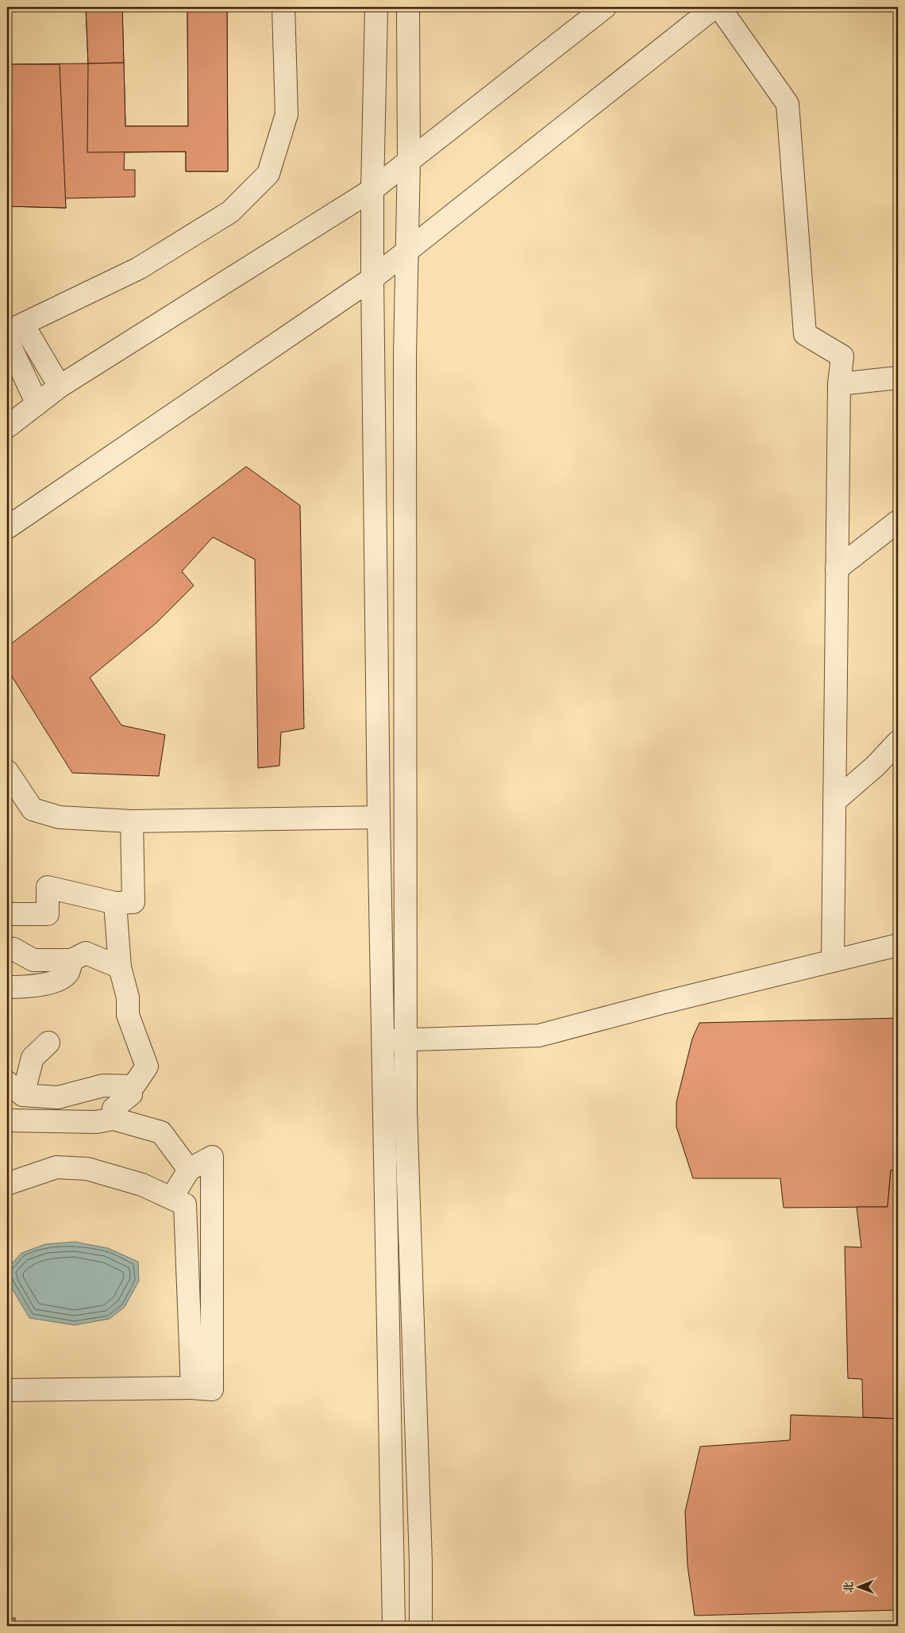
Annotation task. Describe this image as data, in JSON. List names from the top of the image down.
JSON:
{
  "north": "left"
}
